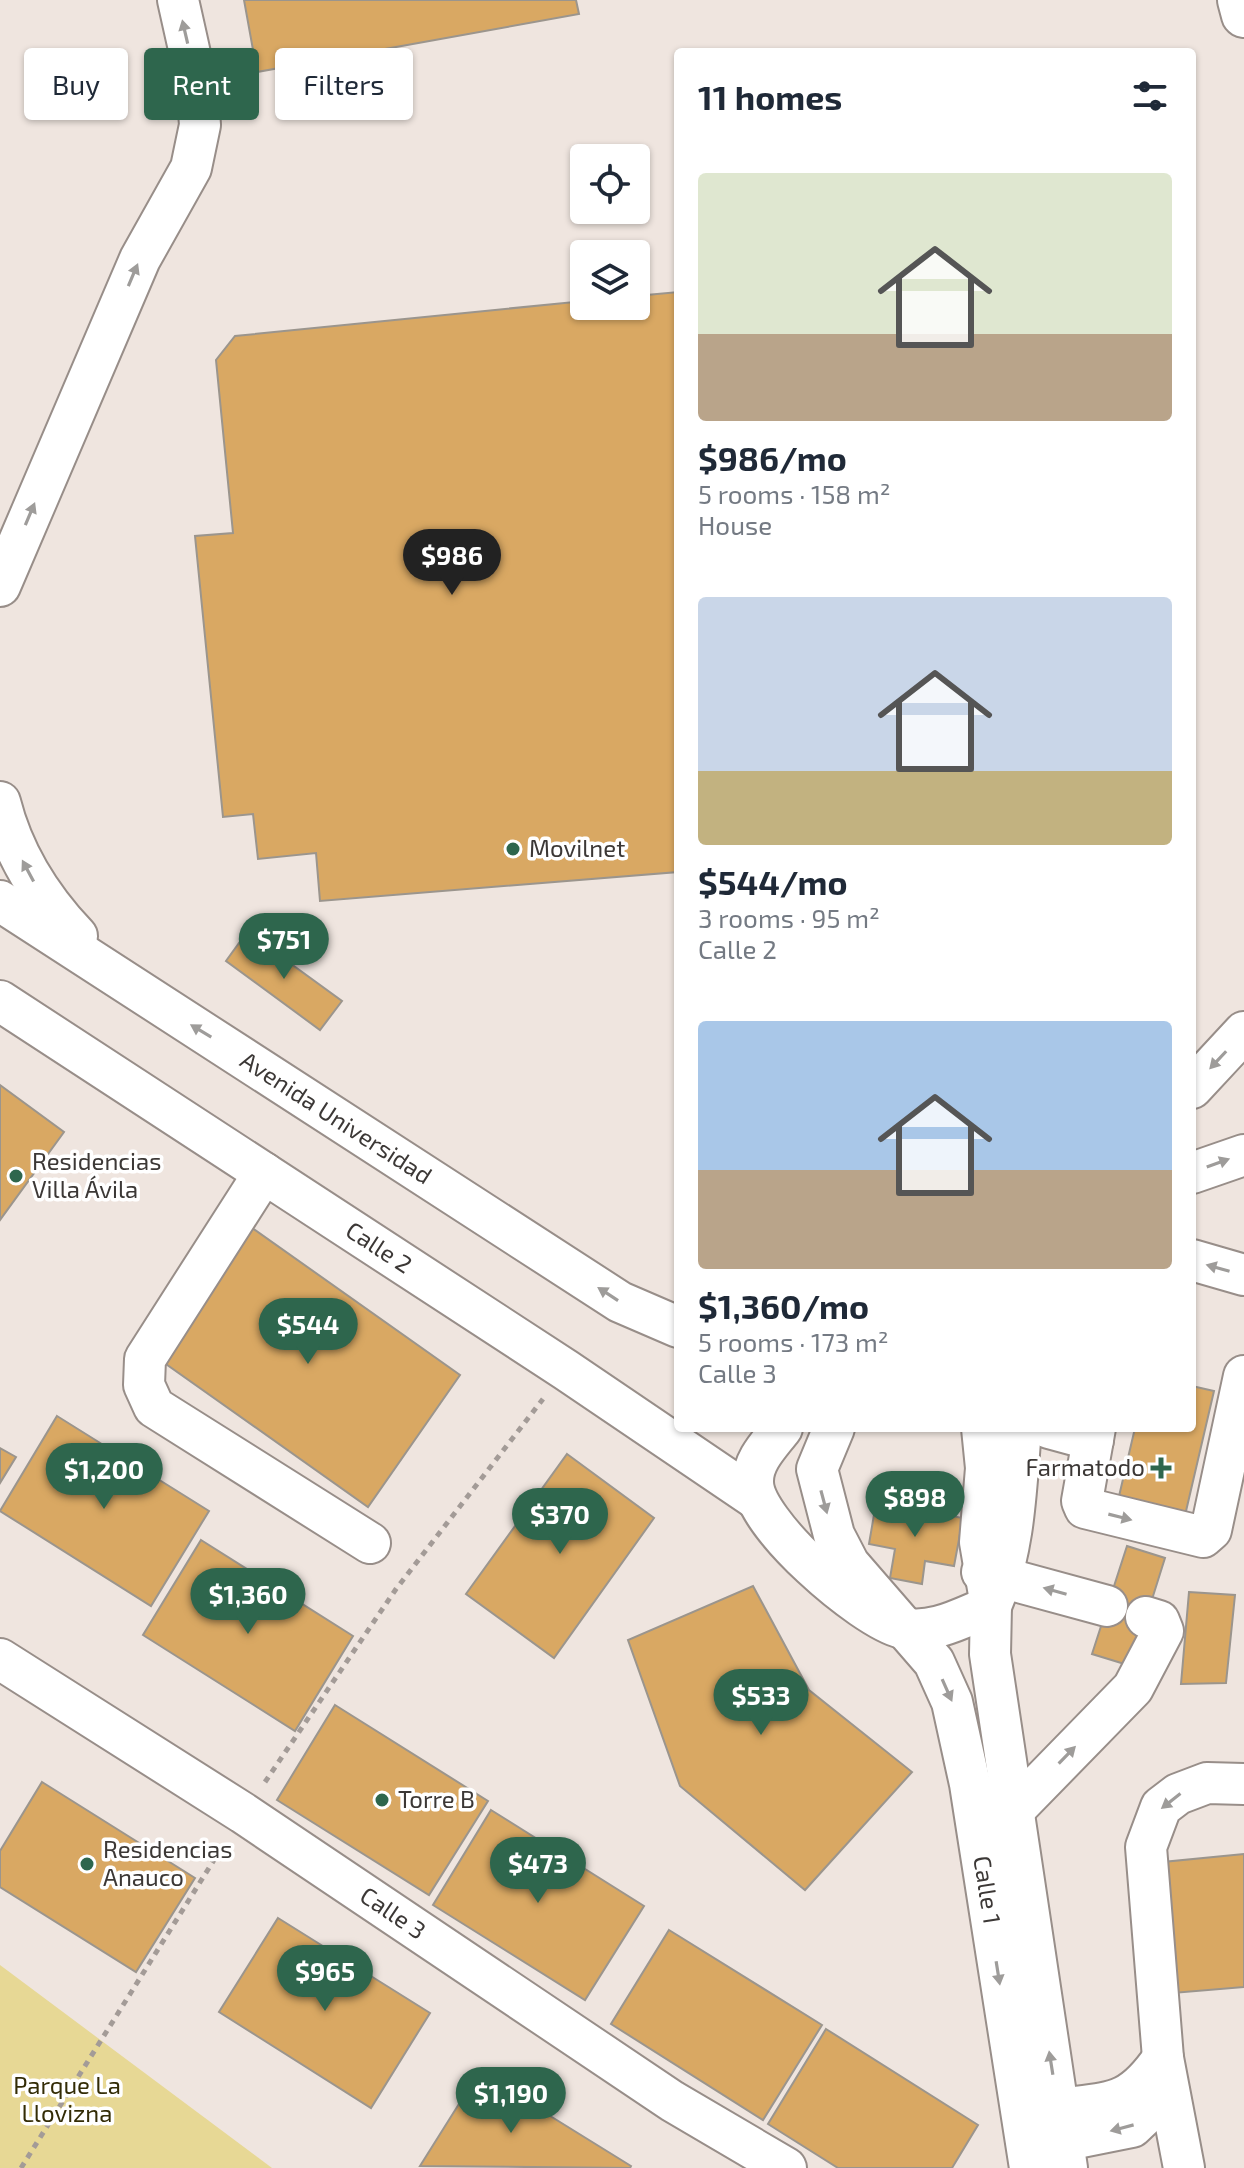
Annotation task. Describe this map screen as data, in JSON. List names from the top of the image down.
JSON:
{
  "streets": {
    "street": [
      "Avenida Universidad",
      "Calle 2",
      "Calle 1",
      "Calle 3"
    ]
  },
  "crossings": [
    ["Calle 2", "Calle 1"]
  ],
  "one_way": ["Avenida Universidad"],
  "parks": ["Parque La Llovizna"],
  "places": {
    "other": [
      "Movilnet",
      "Residencias Villa Ávila",
      "Torre B",
      "Residencias Anauco"
    ],
    "health": ["Farmatodo"]
  },
  "page": {
    "chip": ["Buy", "Rent", "Filters"],
    "heading": "11 homes",
    "list": [
      {
        "name": "$986/mo",
        "note": "5 rooms · 158 m² · House"
      },
      {
        "name": "$544/mo",
        "note": "3 rooms · 95 m² · Calle 2"
      },
      {
        "name": "$1,360/mo",
        "note": "5 rooms · 173 m² · Calle 3"
      }
    ],
    "price": [
      "$986",
      "$751",
      "$544",
      "$1,200",
      "$898",
      "$370",
      "$1,360",
      "$533",
      "$473",
      "$965",
      "$1,190"
    ]
  }
}
